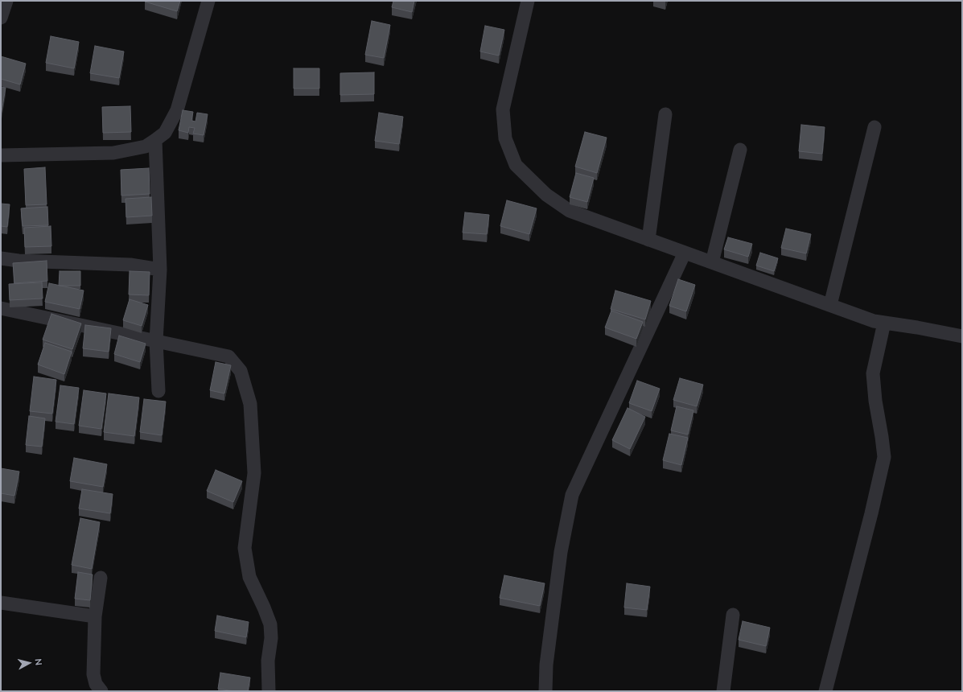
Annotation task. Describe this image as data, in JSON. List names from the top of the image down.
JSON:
{
  "north": "right"
}
